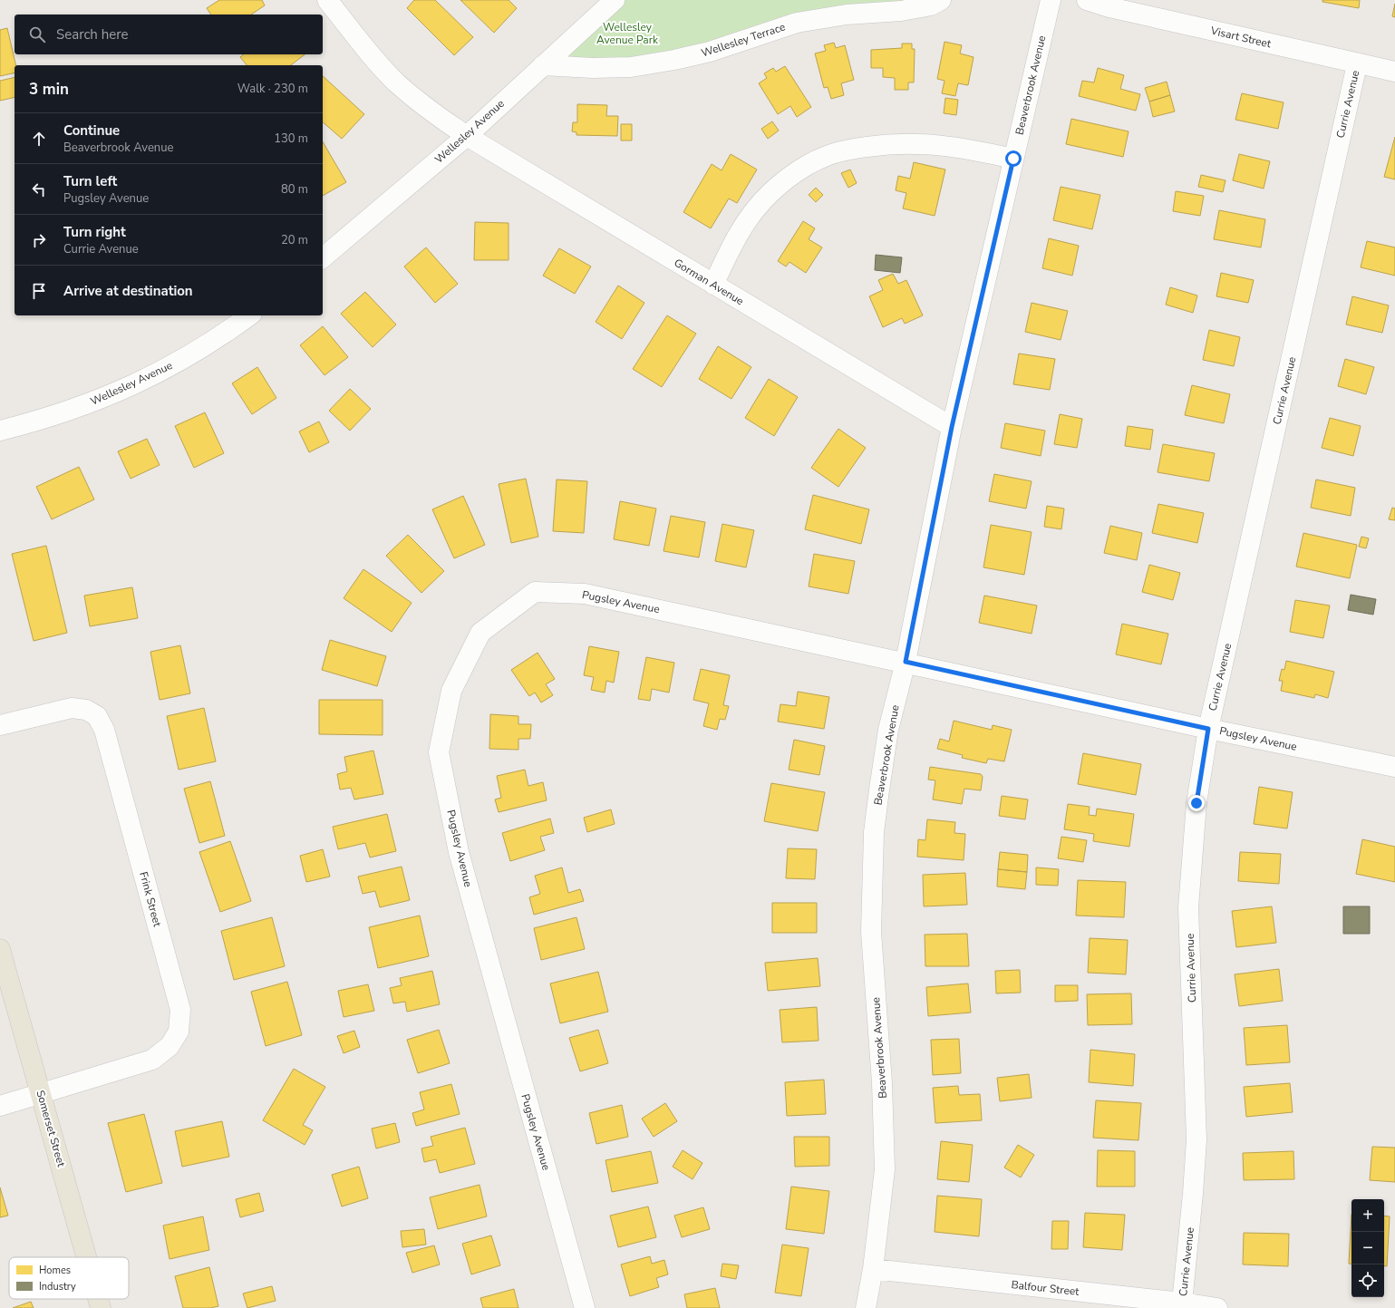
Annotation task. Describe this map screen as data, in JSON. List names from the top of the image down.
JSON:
{
  "streets": {
    "main road": ["Somerset Street"],
    "street": [
      "Visart Street",
      "Wellesley Terrace",
      "Beaverbrook Avenue",
      "Currie Avenue",
      "Wellesley Avenue",
      "Gorman Avenue",
      "Pugsley Avenue",
      "Frink Street",
      "Balfour Street"
    ]
  },
  "crossings": [
    ["Visart Street", "Currie Avenue"],
    ["Wellesley Terrace", "Wellesley Avenue"],
    ["Beaverbrook Avenue", "Gorman Avenue"],
    ["Beaverbrook Avenue", "Pugsley Avenue"],
    ["Beaverbrook Avenue", "Balfour Street"],
    ["Currie Avenue", "Pugsley Avenue"],
    ["Currie Avenue", "Balfour Street"],
    ["Wellesley Avenue", "Gorman Avenue"],
    ["Frink Street", "Somerset Street"]
  ],
  "parks": ["Wellesley Avenue Park"],
  "legend": ["Homes", "Industry"],
  "page": {
    "search": "Search here",
    "heading": ["3 min", "Walk · 230 m"],
    "list": [
      ["Continue", "Beaverbrook Avenue", "130 m"],
      ["Turn left", "Pugsley Avenue", "80 m"],
      ["Turn right", "Currie Avenue", "20 m"],
      "Arrive at destination"
    ],
    "map_buttons": ["+", "−"]
  }
}
